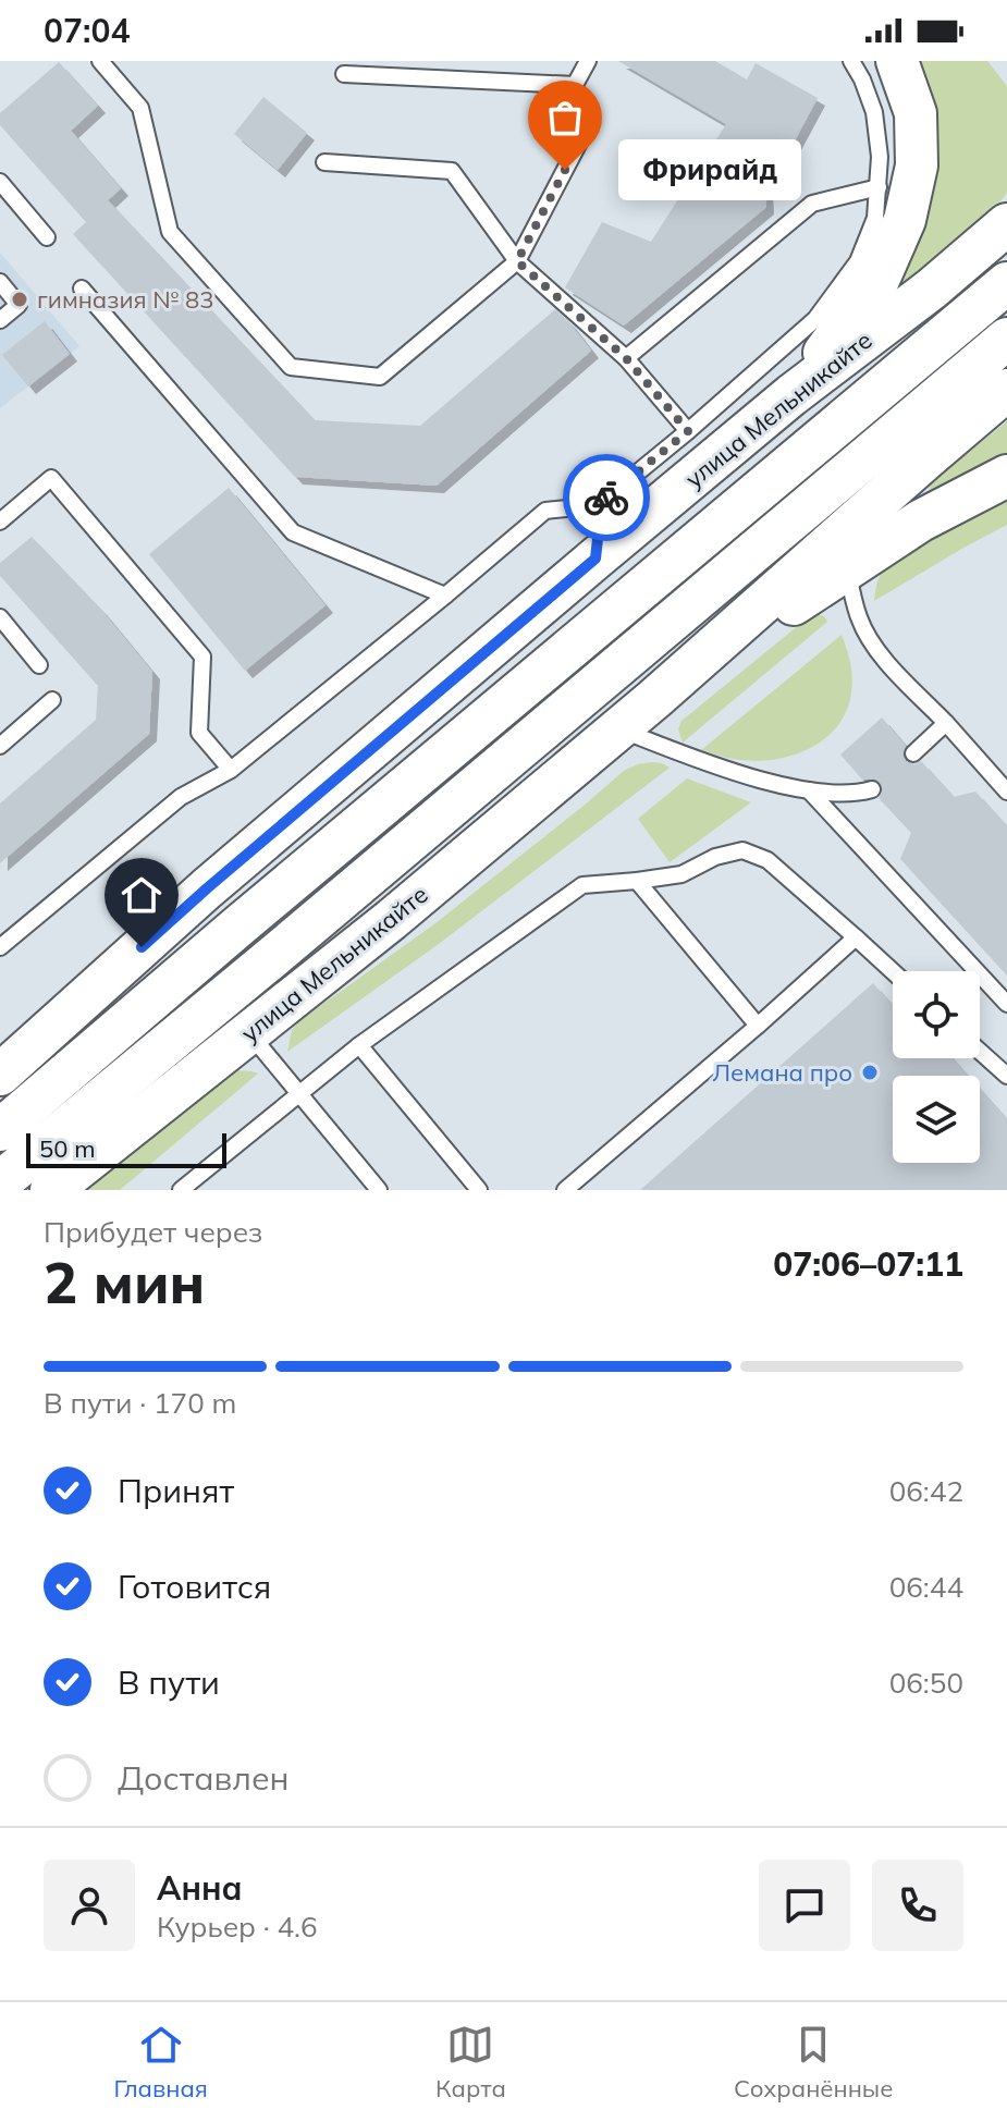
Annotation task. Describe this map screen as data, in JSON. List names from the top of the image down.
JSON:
{
  "streets": {
    "main road": ["улица Мельникайте"]
  },
  "places": ["Фрирайд", "гимназия № 83", "Лемана про"],
  "scale_bar": "50 m",
  "page": {
    "status": "07:04",
    "bubble": "Фрирайд",
    "scale": "50 m",
    "heading": ["2 мин", "Прибудет через", "07:06–07:11"],
    "panel": ["Анна", "Курьер · 4.6"],
    "bar": "В пути · 170 m",
    "list": [
      ["Принят", "06:42"],
      ["Готовится", "06:44"],
      ["В пути", "06:50"],
      "Доставлен"
    ],
    "tabs": ["Главная", "Карта", "Сохранённые"]
  }
}
